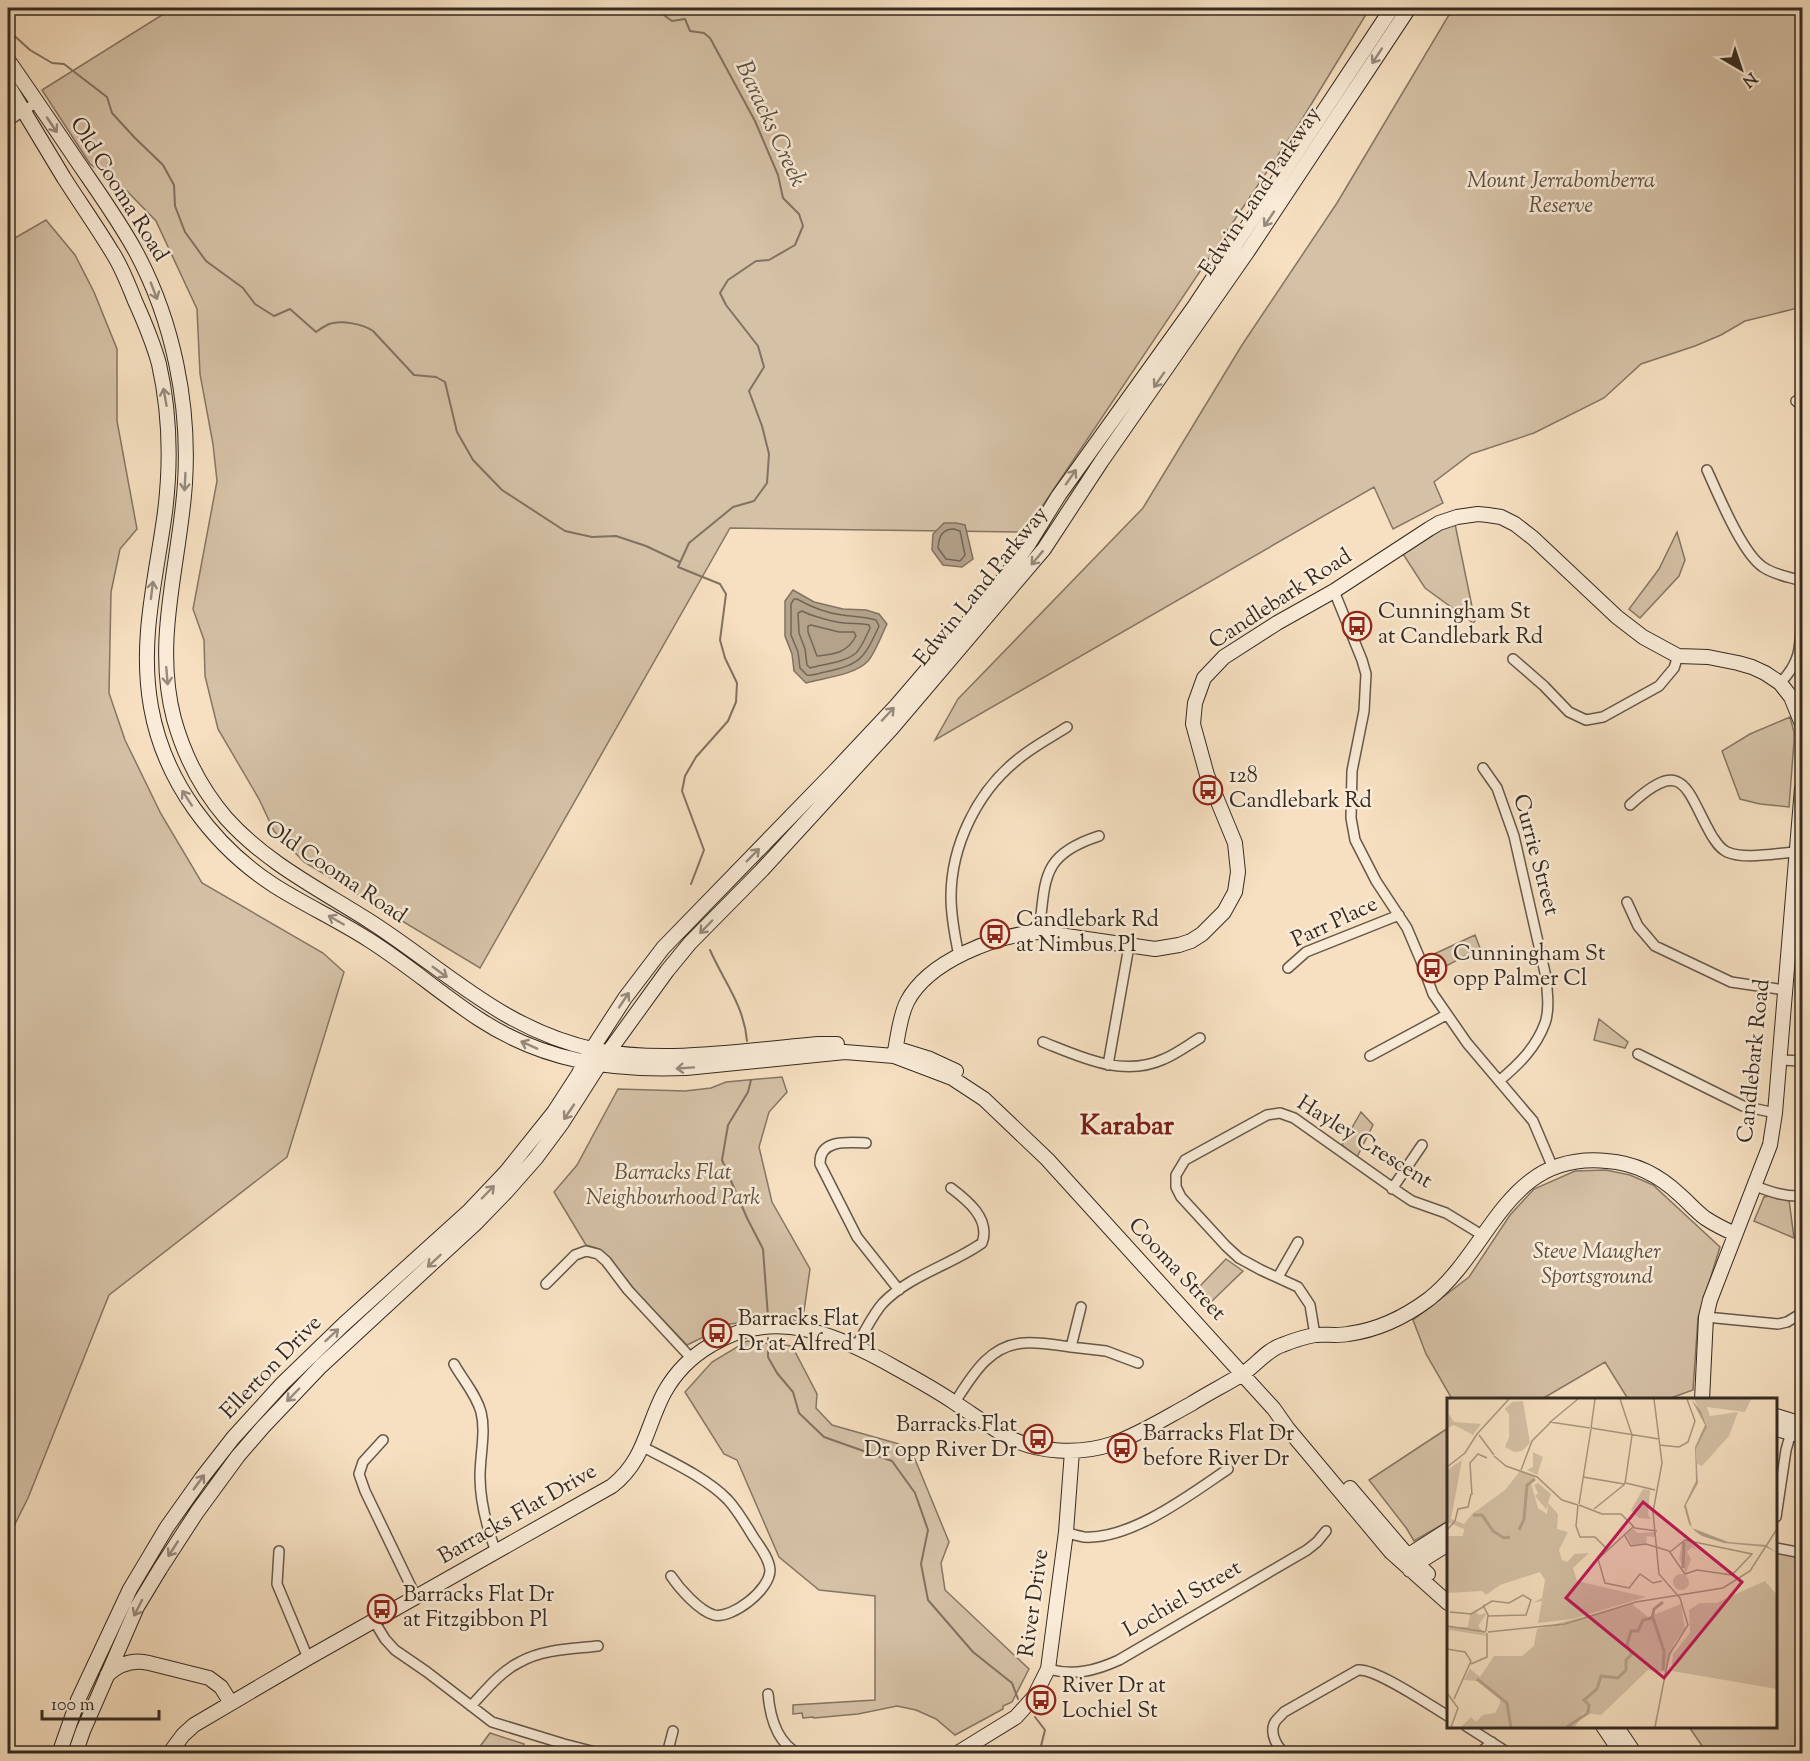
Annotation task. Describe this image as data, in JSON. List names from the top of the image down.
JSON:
{
  "streets": {
    "main road": [
      "Old Cooma Road",
      "Edwin Land Parkway",
      "Candlebark Road",
      "Cooma Street",
      "Ellerton Drive",
      "Barracks Flat Drive",
      "River Drive"
    ],
    "street": [
      "Currie Street",
      "Parr Place",
      "Hayley Crescent",
      "Lochiel Street"
    ]
  },
  "crossings": [
    ["Old Cooma Road", "Edwin Land Parkway"],
    ["Old Cooma Road", "Candlebark Road"],
    ["Old Cooma Road", "Cooma Street"],
    ["Old Cooma Road", "Ellerton Drive"],
    ["Edwin Land Parkway", "Ellerton Drive"],
    ["Candlebark Road", "Cooma Street"],
    ["Hayley Crescent", "Barracks Flat Drive"],
    ["Cooma Street", "Barracks Flat Drive"],
    ["Barracks Flat Drive", "River Drive"],
    ["Lochiel Street", "River Drive"]
  ],
  "districts": ["Karabar"],
  "water": ["Baracks Creek"],
  "parks": ["Mount Jerrabomberra Reserve", "Barracks Flat Neighbourhood Park", "Steve Maugher Sportsground"],
  "places": {
    "bus stop": [
      "Cunningham St at Candlebark Rd",
      "128 Candlebark Rd",
      "Candlebark Rd at Nimbus Pl",
      "Cunningham St opp Palmer Cl",
      "Barracks Flat Dr at Alfred Pl",
      "Barracks Flat Dr opp River Dr",
      "Barracks Flat Dr before River Dr",
      "Barracks Flat Dr at Fitzgibbon Pl",
      "River Dr at Lochiel St"
    ]
  },
  "scale_bar": "100 m",
  "north": "bottom right"
}
